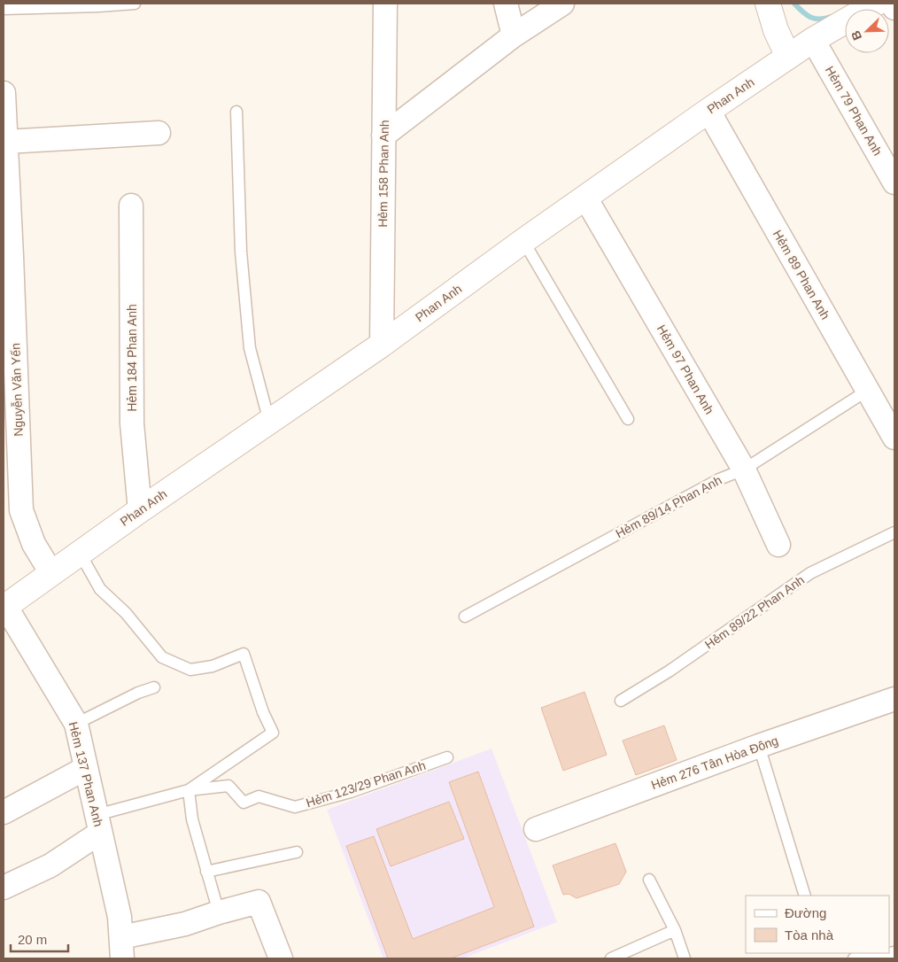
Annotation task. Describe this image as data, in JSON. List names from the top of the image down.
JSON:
{
  "streets": {
    "main road": ["Phan Anh"],
    "street": [
      "Hẻm 79 Phan Anh",
      "Hẻm 158 Phan Anh",
      "Hẻm 89 Phan Anh",
      "Hẻm 184 Phan Anh",
      "Hẻm 97 Phan Anh",
      "Nguyễn Văn Yến",
      "Hẻm 276 Tân Hòa Đông",
      "Hẻm 137 Phan Anh"
    ],
    "lane": ["Hẻm 89/14 Phan Anh", "Hẻm 89/22 Phan Anh", "Hẻm 123/29 Phan Anh"]
  },
  "crossings": [
    ["Phan Anh", "Hẻm 79 Phan Anh"],
    ["Phan Anh", "Hẻm 158 Phan Anh"],
    ["Phan Anh", "Hẻm 89 Phan Anh"],
    ["Phan Anh", "Hẻm 184 Phan Anh"],
    ["Phan Anh", "Hẻm 97 Phan Anh"],
    ["Phan Anh", "Nguyễn Văn Yến"],
    ["Phan Anh", "Hẻm 137 Phan Anh"],
    ["Hẻm 89 Phan Anh", "Hẻm 89/14 Phan Anh"],
    ["Hẻm 97 Phan Anh", "Hẻm 89/14 Phan Anh"]
  ],
  "legend": ["Đường", "Tòa nhà"],
  "scale_bar": "20 m",
  "north": "bottom left"
}
